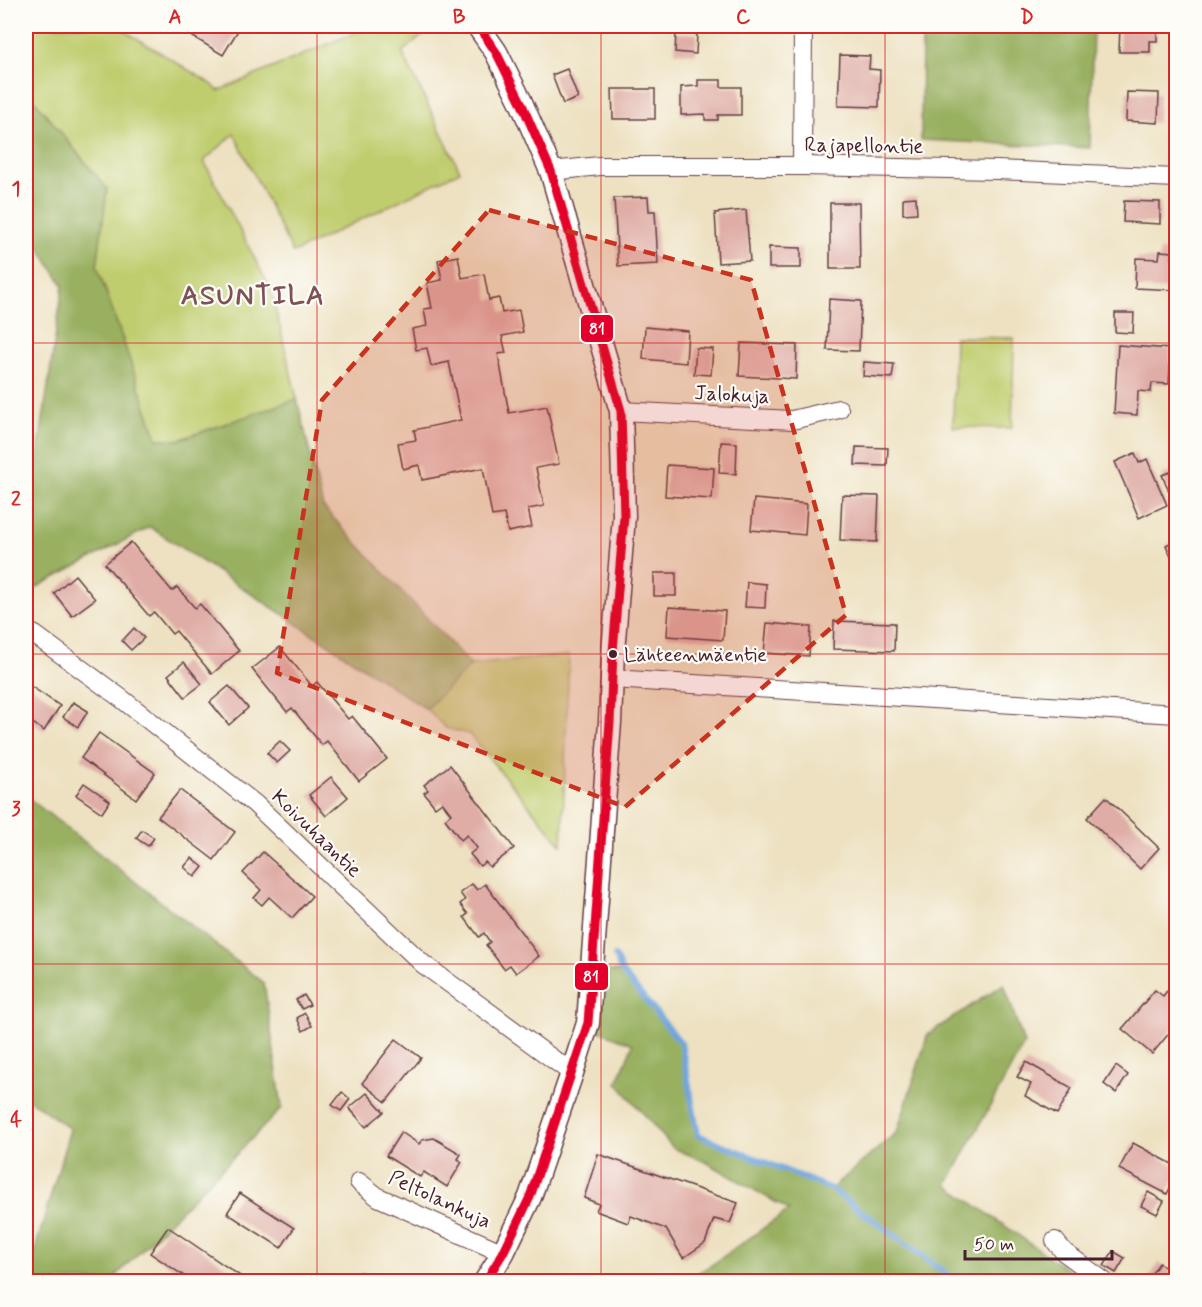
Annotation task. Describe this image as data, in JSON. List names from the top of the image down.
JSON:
{
  "streets": {
    "street": [
      "Rajapellontie",
      "Jalokuja",
      "Koivuhaantie",
      "Peltolankuja"
    ]
  },
  "districts": ["ASUNTILA"],
  "places": ["Lähteenmäentie"],
  "lines": ["transit line 81"],
  "scale_bar": "50 m",
  "grid": {
    "columns": [
      "A",
      "B",
      "C",
      "D"
    ],
    "rows": [
      "1",
      "2",
      "3",
      "4"
    ]
  }
}
